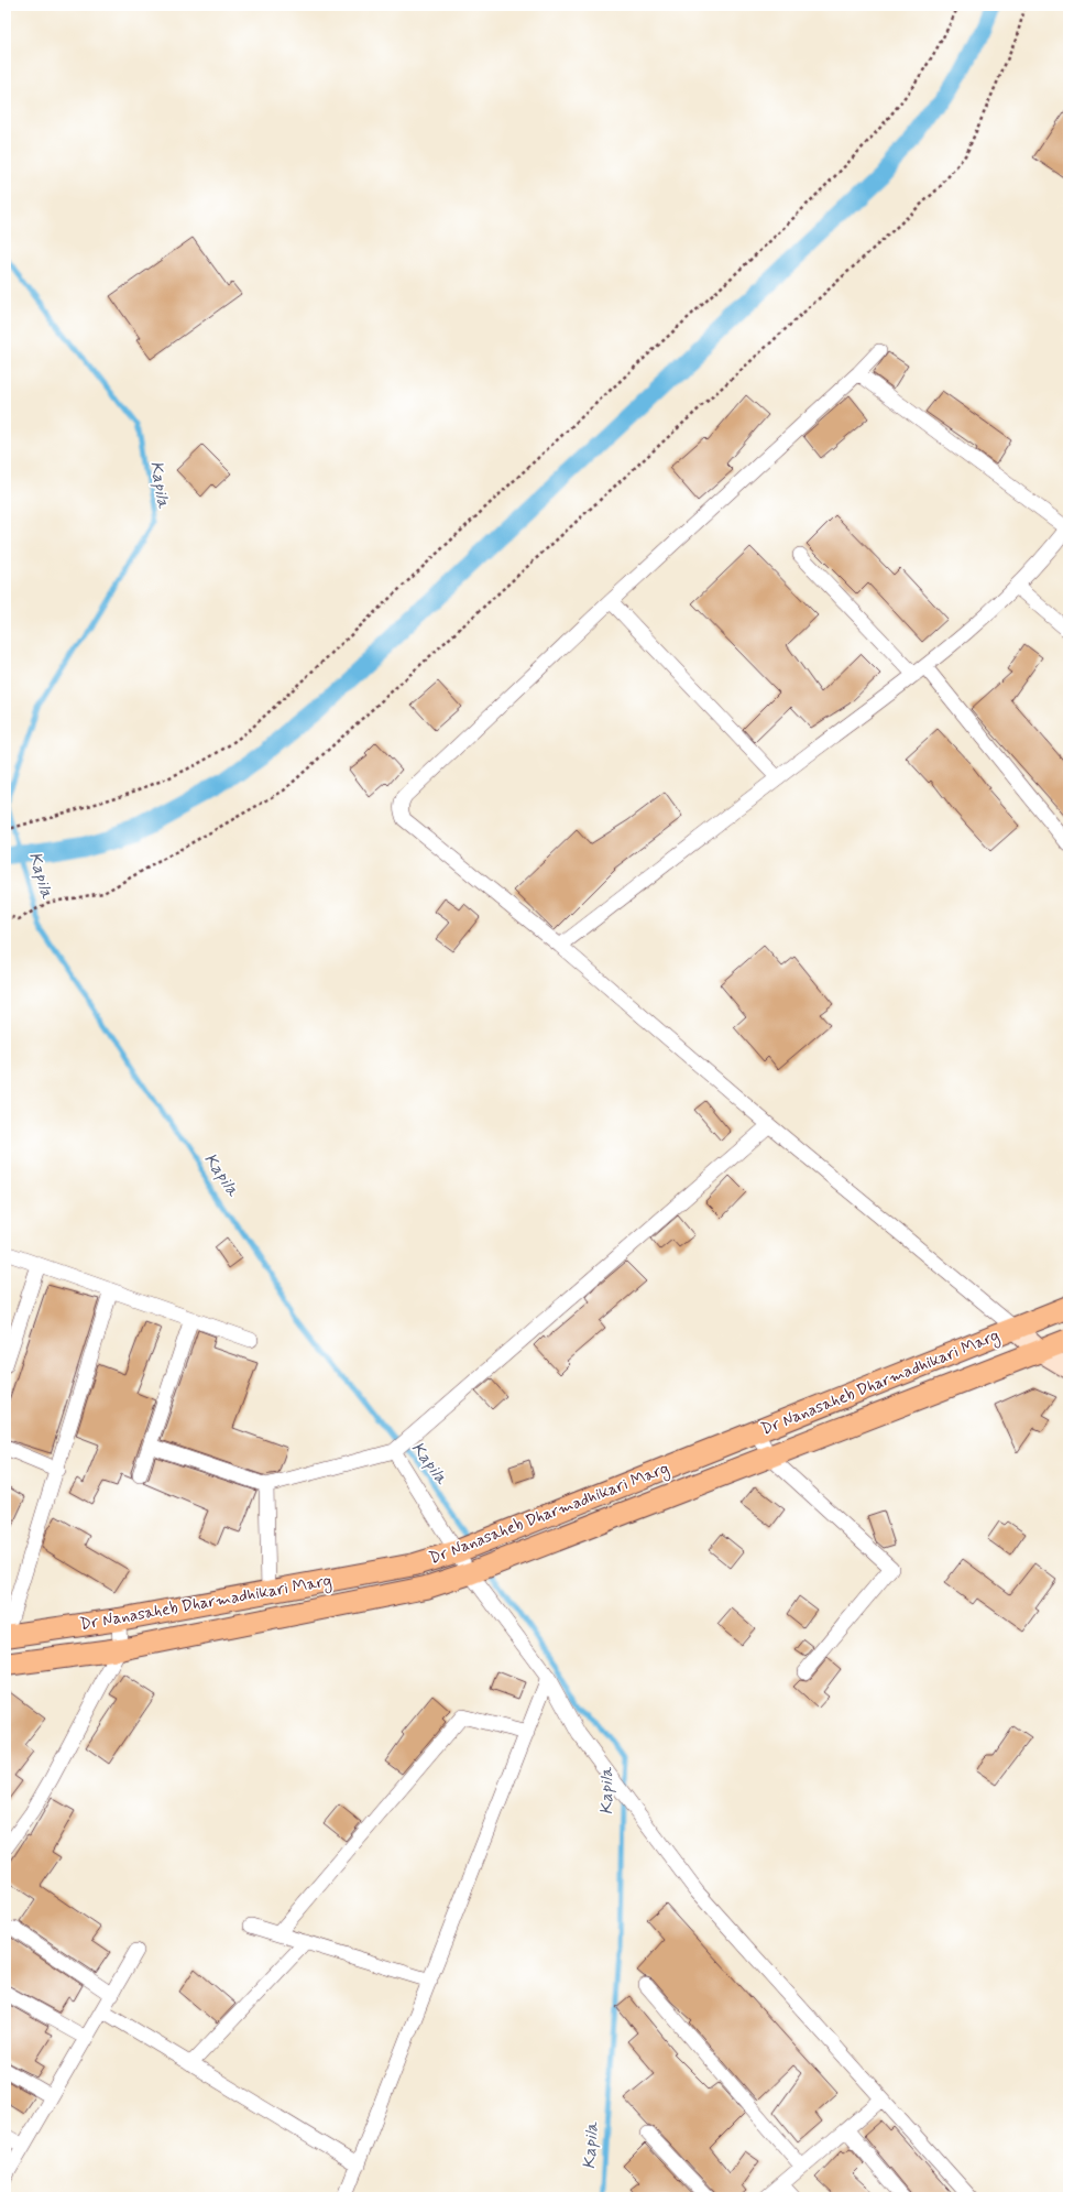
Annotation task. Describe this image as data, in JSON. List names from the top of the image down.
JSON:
{
  "streets": {
    "main road": ["Dr Nanasaheb Dharmadhikari Marg"]
  },
  "water": ["Kapila"]
}
